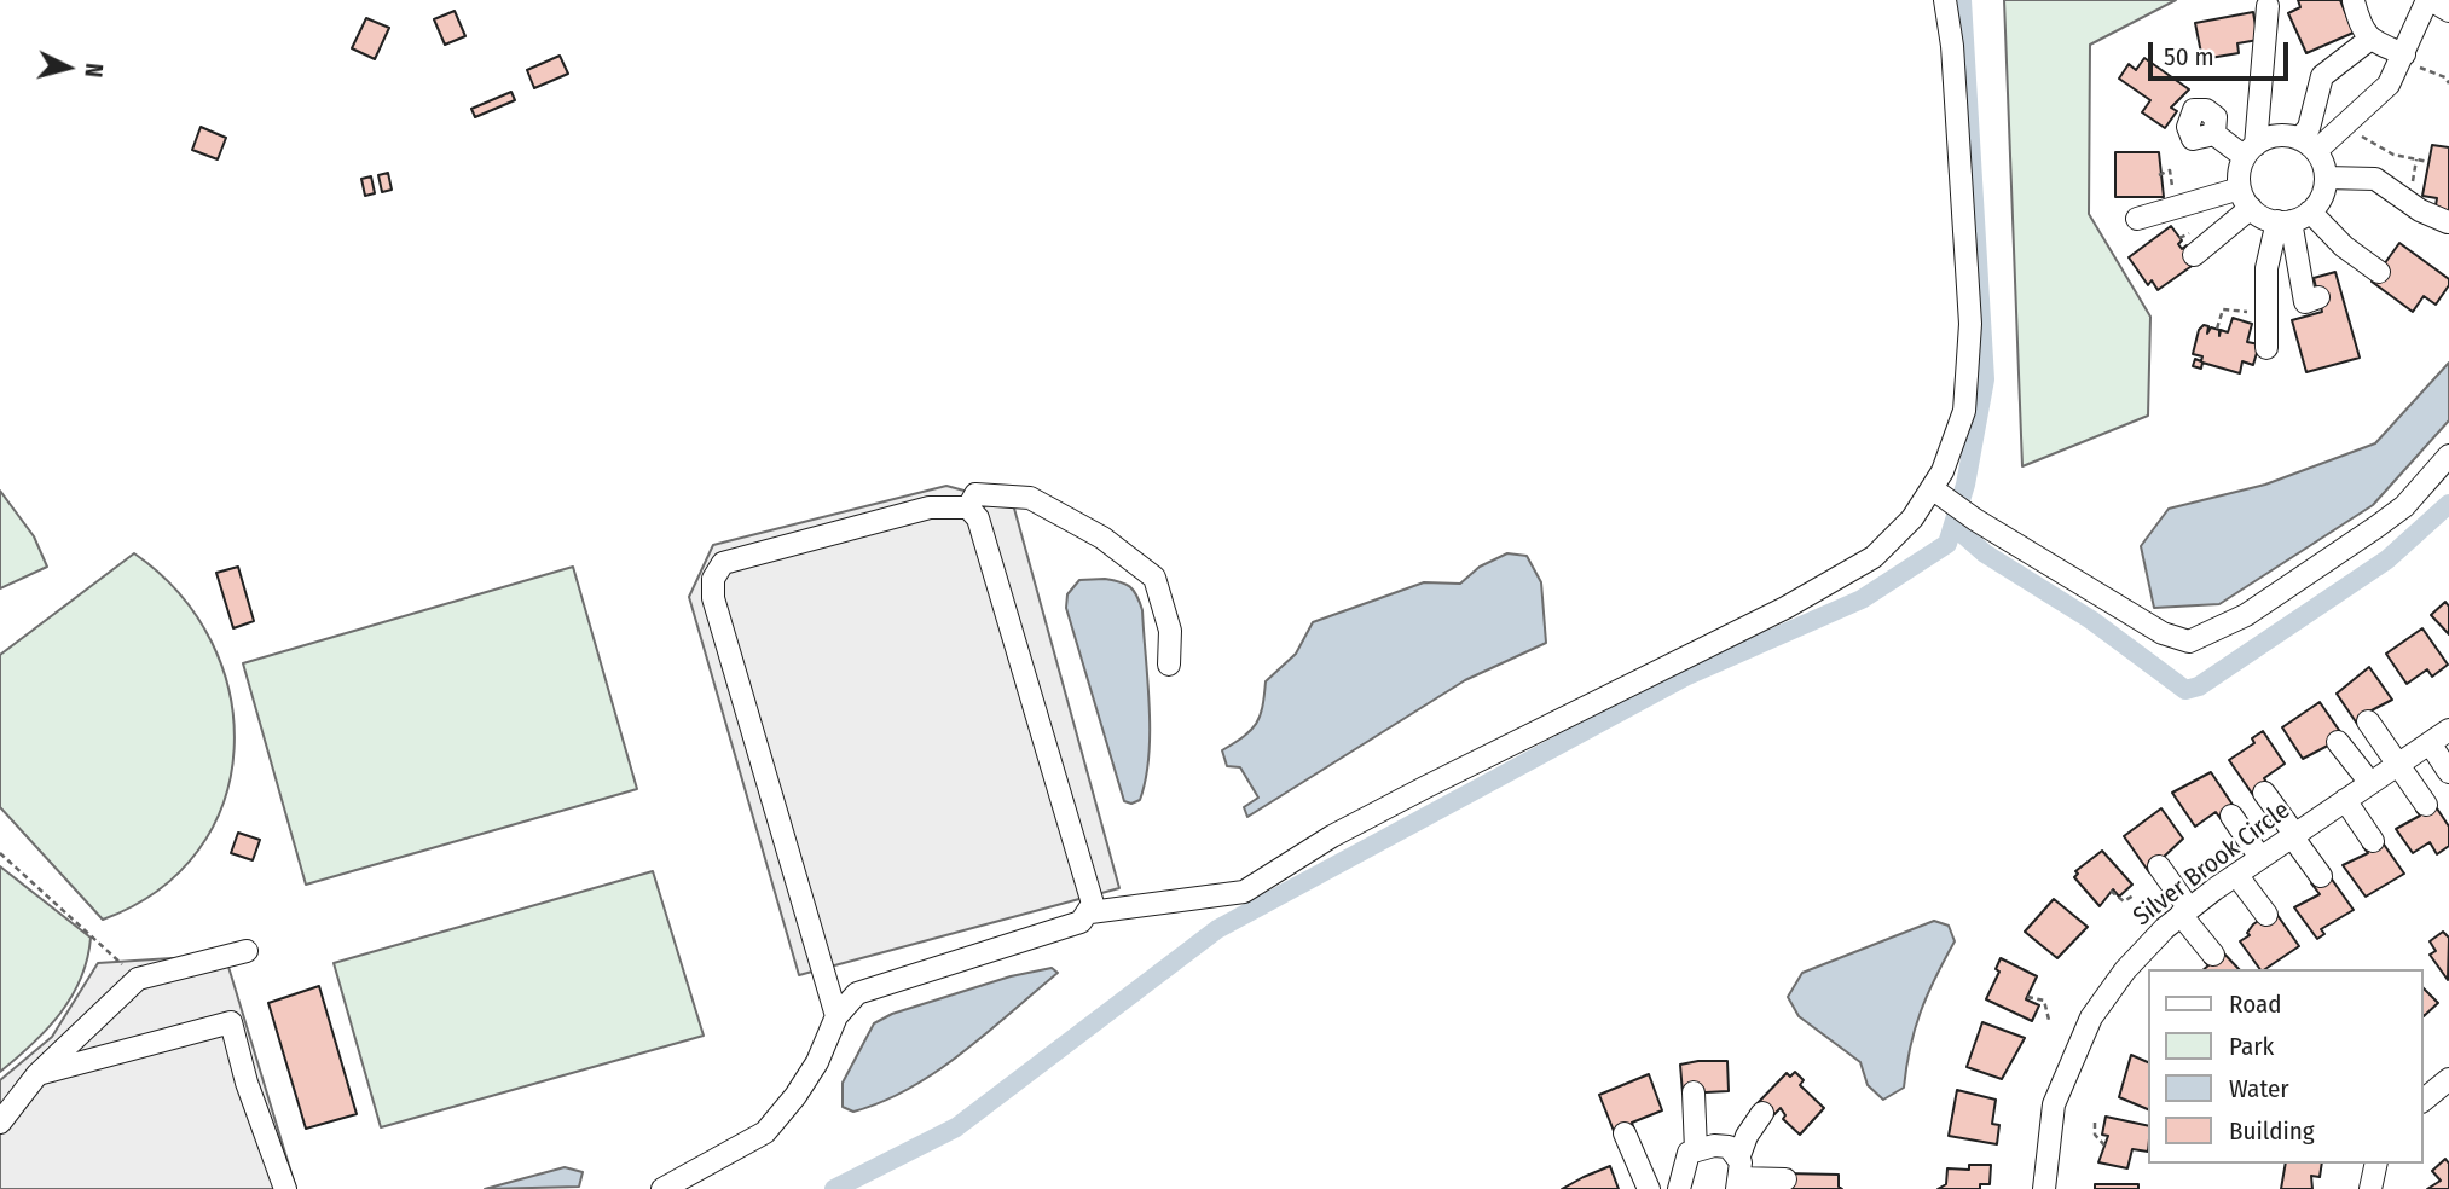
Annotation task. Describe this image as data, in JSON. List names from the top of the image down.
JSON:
{
  "streets": {
    "street": ["Silver Brook Circle"]
  },
  "legend": [
    "Road",
    "Park",
    "Water",
    "Building"
  ],
  "scale_bar": "50 m",
  "north": "right"
}
